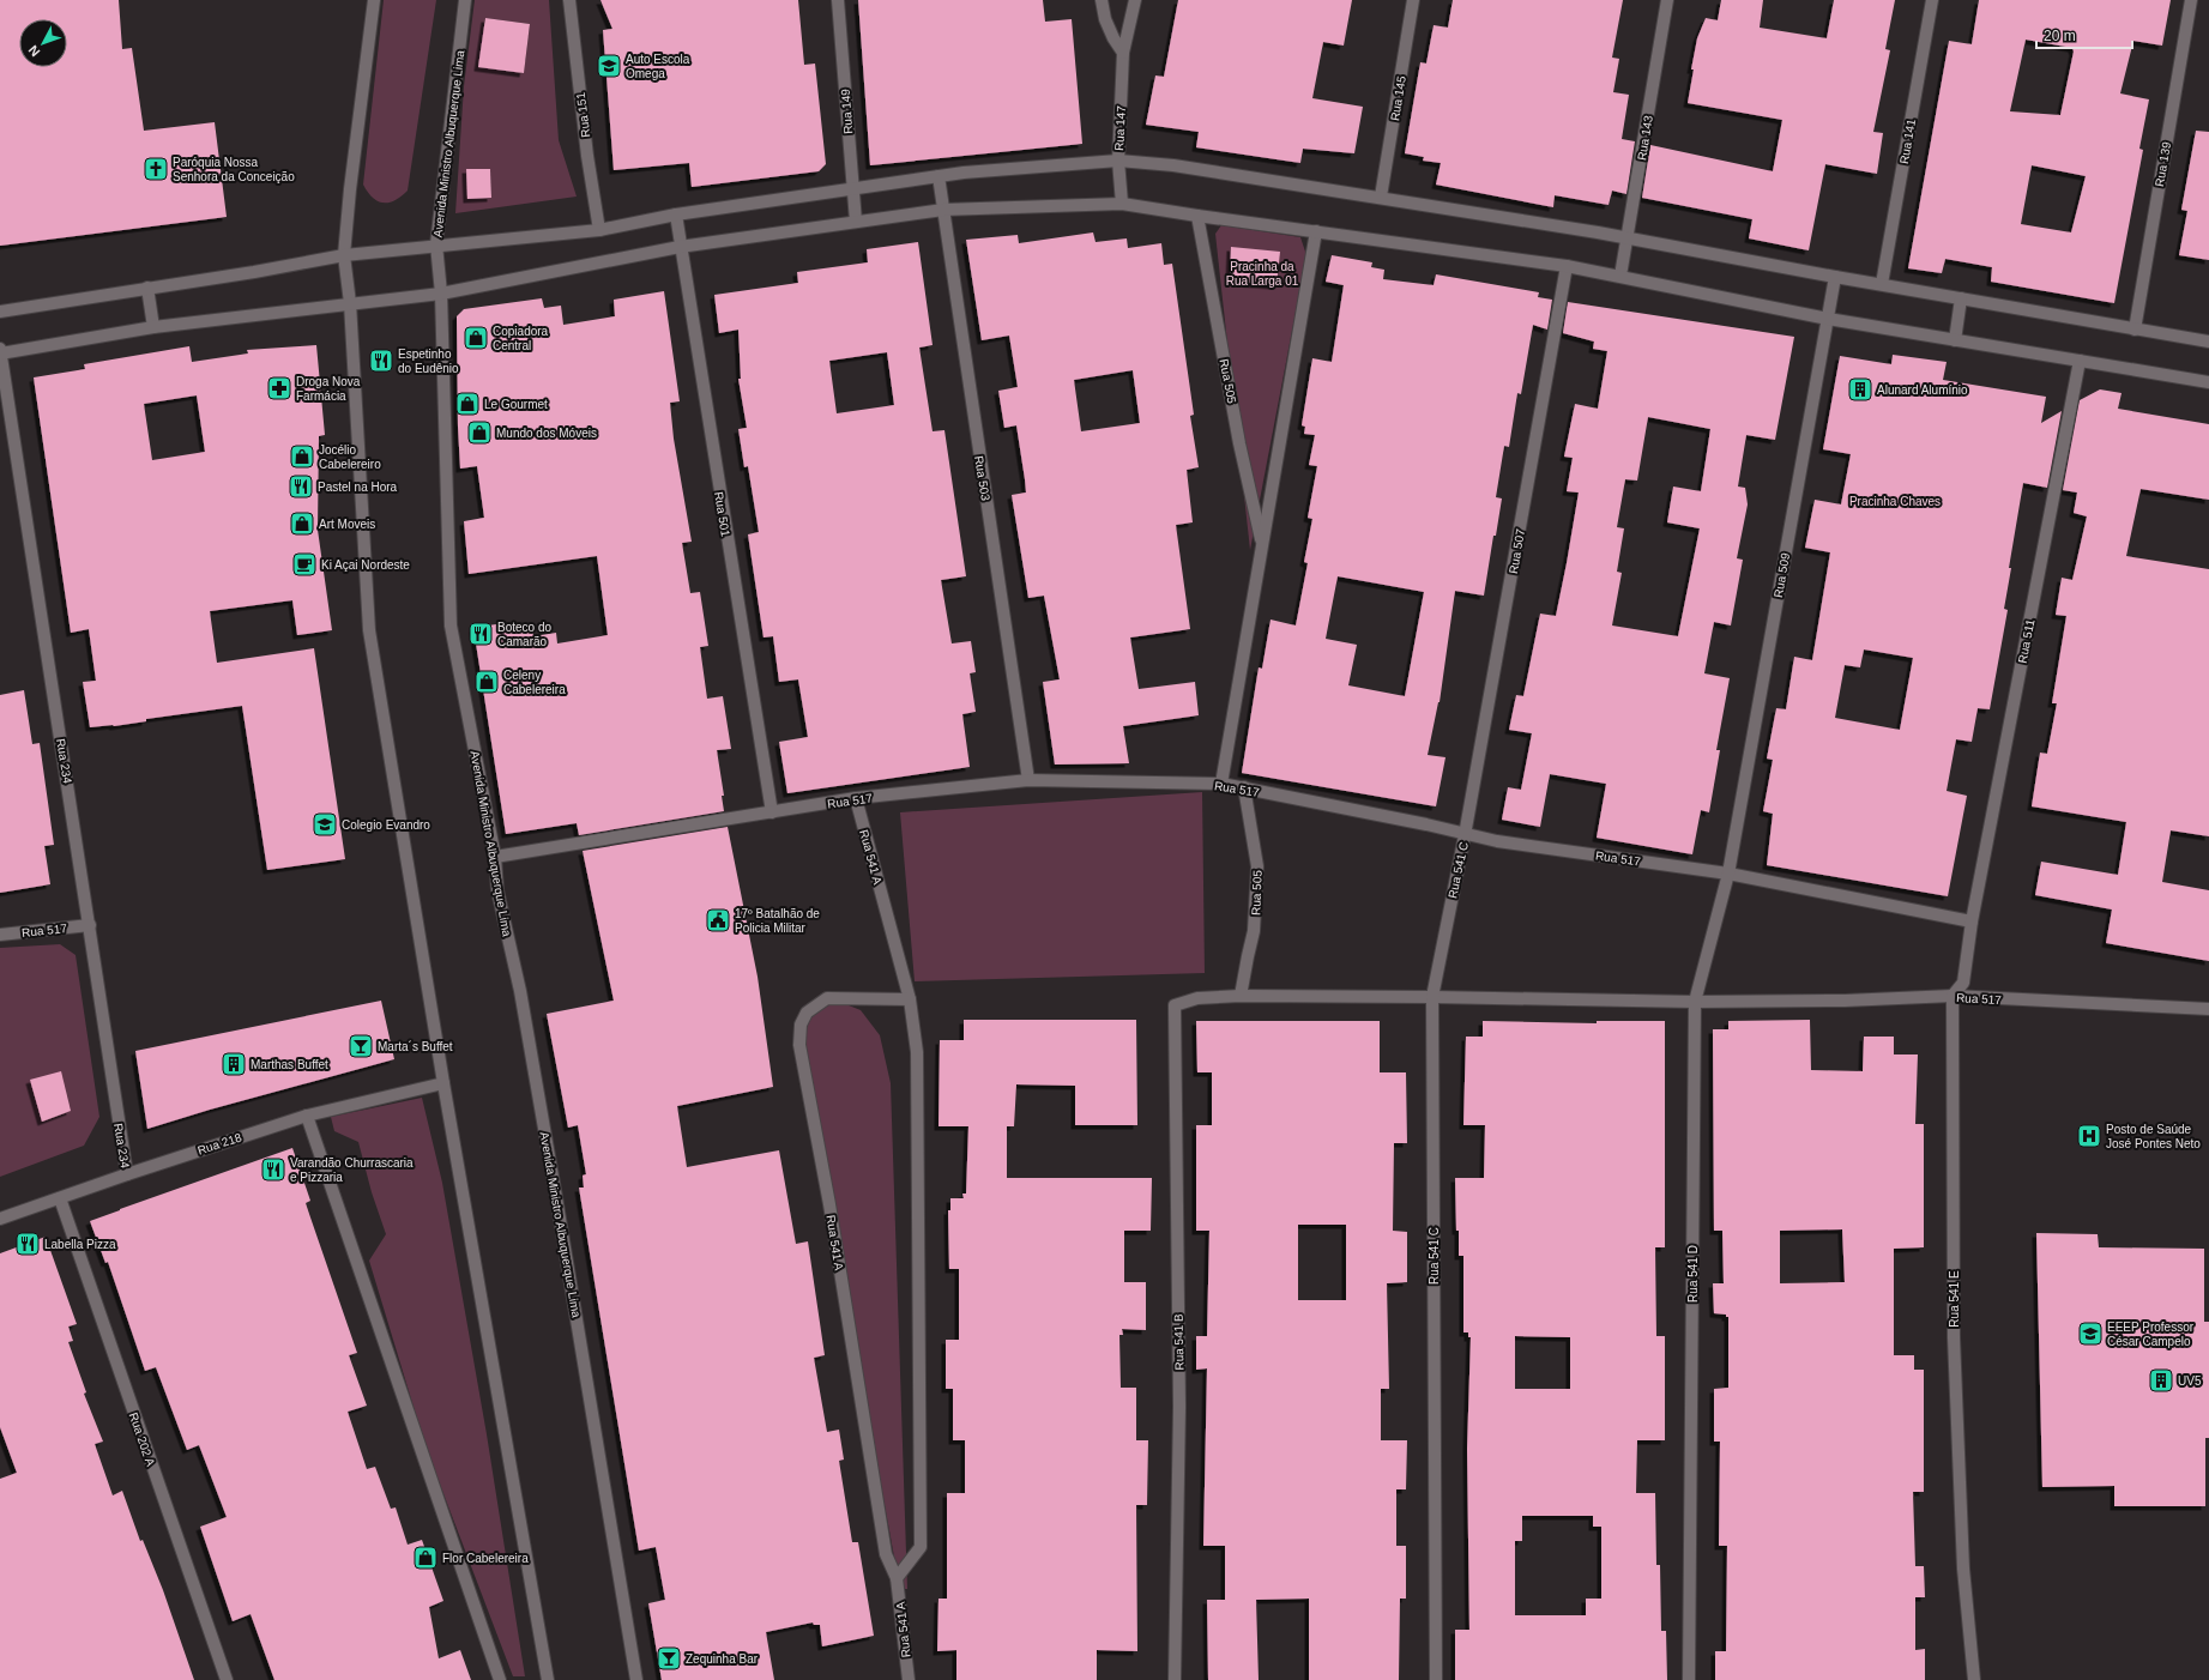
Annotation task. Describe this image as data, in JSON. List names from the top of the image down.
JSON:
{
  "streets": {
    "street": [
      "Rua 145",
      "Rua 149",
      "Rua 151",
      "Rua 147",
      "Rua 143",
      "Rua 141",
      "Avenida Ministro Albuquerque Lima",
      "Rua 139",
      "Rua 505",
      "Rua 503",
      "Rua 501",
      "Rua 507",
      "Rua 509",
      "Rua 511",
      "Rua 234",
      "Rua 517",
      "Rua 541 A",
      "Rua 541 C",
      "Rua 218",
      "Rua 541 D",
      "Rua 541 E",
      "Rua 541 B",
      "Rua 202 A"
    ]
  },
  "crossings": [
    ["Avenida Ministro Albuquerque Lima", "Rua 517"],
    ["Rua 505", "Rua 517"],
    ["Rua 503", "Rua 517"],
    ["Rua 501", "Rua 517"],
    ["Rua 507", "Rua 517"],
    ["Rua 507", "Rua 541 C"],
    ["Rua 509", "Rua 517"],
    ["Rua 509", "Rua 541 D"],
    ["Rua 511", "Rua 517"],
    ["Rua 234", "Rua 517"],
    ["Rua 234", "Rua 218"],
    ["Rua 517", "Rua 541 A"],
    ["Rua 517", "Rua 541 C"],
    ["Rua 517", "Rua 541 D"],
    ["Rua 517", "Rua 541 E"],
    ["Rua 517", "Rua 541 B"],
    ["Rua 218", "Rua 202 A"]
  ],
  "parks": ["Pracinha da Rua Larga 01", "Pracinha Chaves"],
  "places": {
    "school or university": ["Auto Escola Omega", "Colegio Evandro", "EEEP Professor César Campelo"],
    "church": ["Paróquia Nossa Senhora da Conceição"],
    "shop": [
      "Copiadora Central",
      "Le Gourmet",
      "Mundo dos Móveis",
      "Jocélio Cabelereiro",
      "Art Moveis",
      "Celeny Cabelereira",
      "Flor Cabelereira"
    ],
    "restaurant": [
      "Espetinho do Eudênio",
      "Pastel na Hora",
      "Boteco do Camarão",
      "Varandão Churrascaria e Pizzaria",
      "Labella Pizza"
    ],
    "pharmacy": ["Droga Nova Farmácia"],
    "building": ["Alunard Alumínio", "Marthas Buffet", "UV5"],
    "cafe": ["Ki Açai Nordeste"],
    "public building": ["17º Batalhão de Policia Militar"],
    "bar": ["Marta´s Buffet", "Zequinha Bar"],
    "hospital": ["Posto de Saúde José Pontes Neto"]
  },
  "scale_bar": "20 m",
  "north": "bottom left"
}
